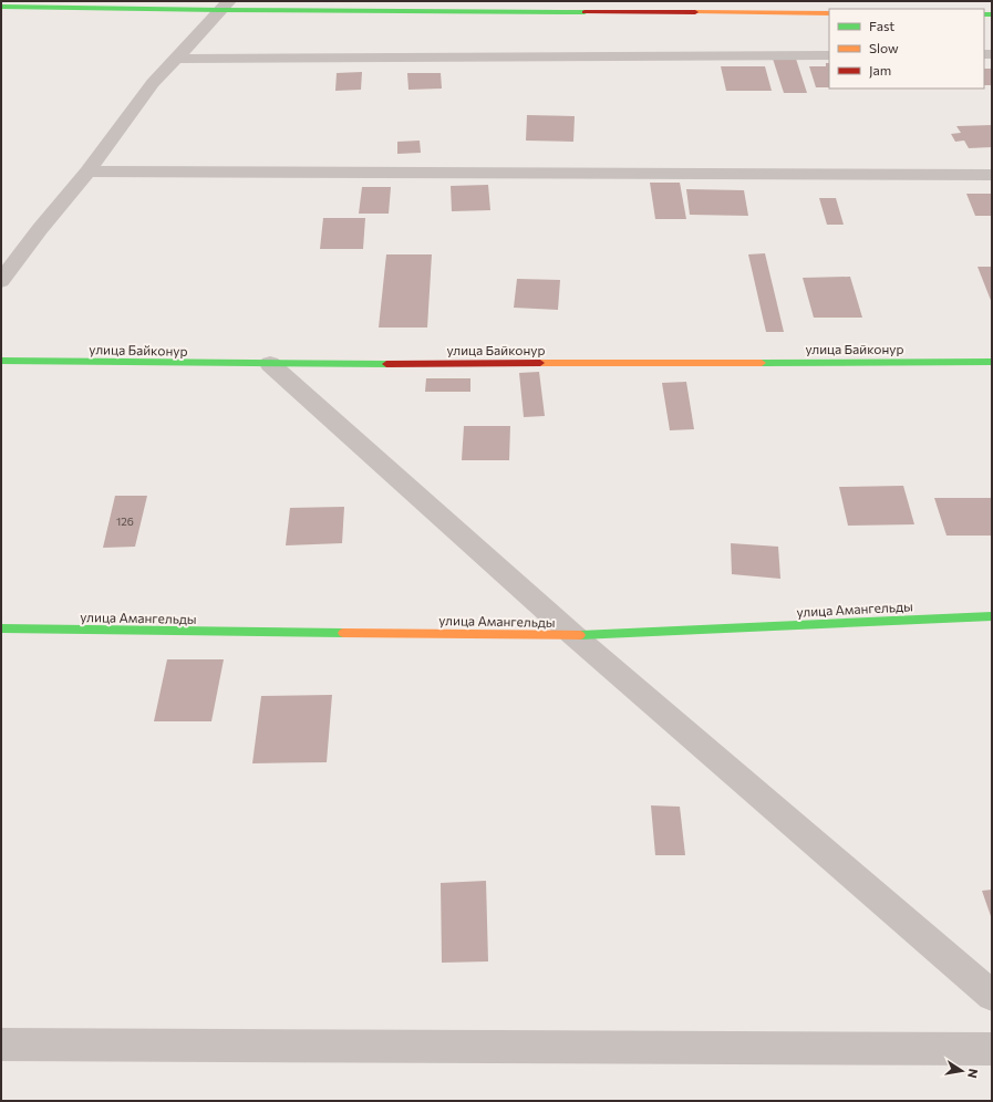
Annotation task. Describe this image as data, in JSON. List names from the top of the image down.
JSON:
{
  "streets": {
    "street": ["улица Байконур", "улица Амангельды"]
  },
  "house_numbers": ["126"],
  "legend": ["Fast", "Slow", "Jam"],
  "north": "right"
}
